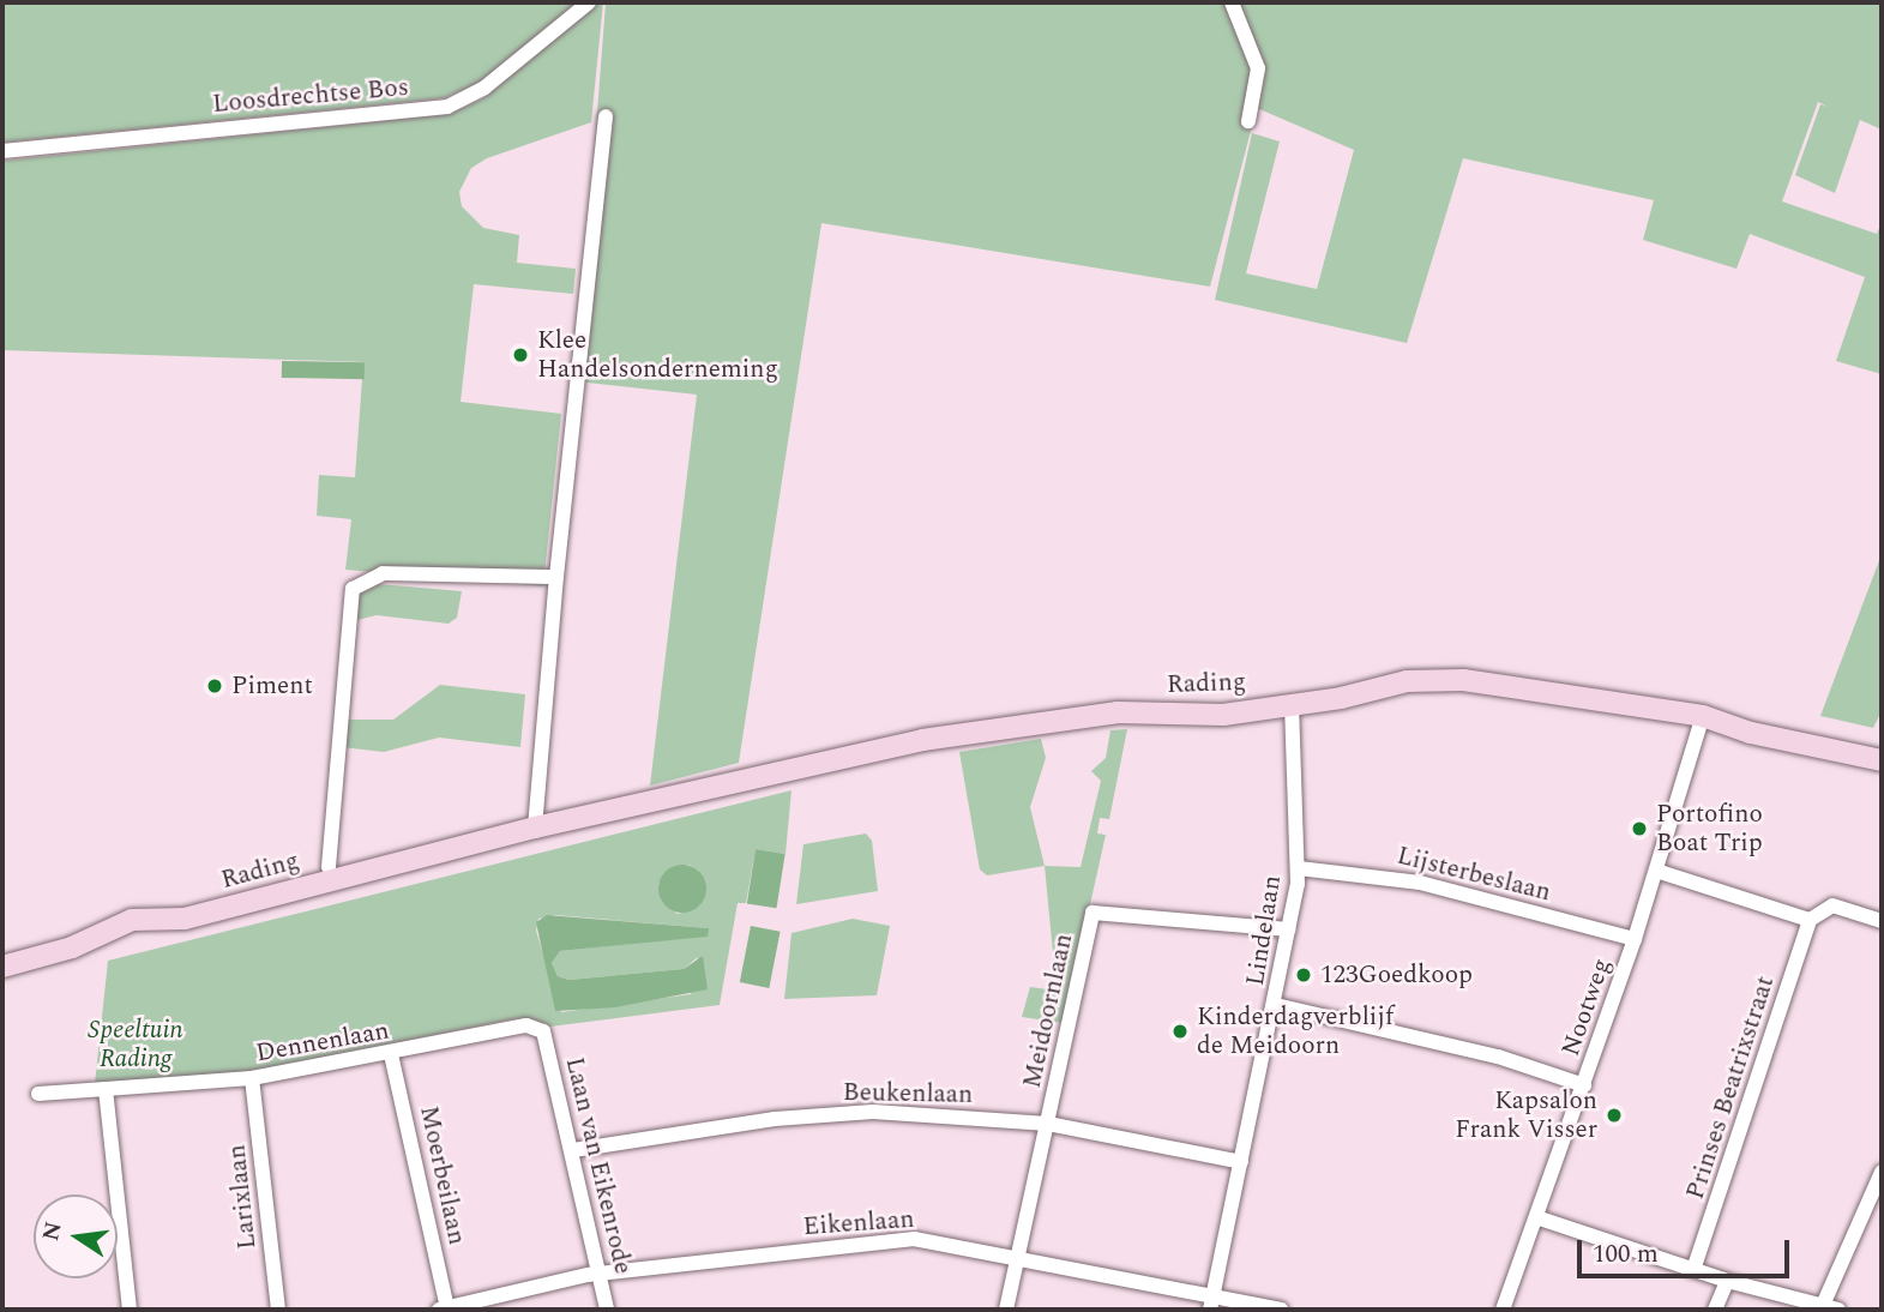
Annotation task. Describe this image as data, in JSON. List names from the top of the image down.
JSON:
{
  "streets": {
    "main road": ["Rading"],
    "street": [
      "Loosdrechtse Bos",
      "Lijsterbeslaan",
      "Lindelaan",
      "Nootweg",
      "Meidoornlaan",
      "Dennenlaan",
      "Prinses Beatrixstraat",
      "Beukenlaan",
      "Laan van Eikenrode",
      "Moerbeilaan",
      "Larixlaan",
      "Eikenlaan"
    ]
  },
  "crossings": [
    ["Rading", "Lindelaan"],
    ["Rading", "Nootweg"],
    ["Lijsterbeslaan", "Lindelaan"],
    ["Lijsterbeslaan", "Nootweg"],
    ["Lindelaan", "Meidoornlaan"],
    ["Lindelaan", "Beukenlaan"],
    ["Lindelaan", "Eikenlaan"],
    ["Meidoornlaan", "Beukenlaan"],
    ["Meidoornlaan", "Eikenlaan"],
    ["Dennenlaan", "Laan van Eikenrode"],
    ["Dennenlaan", "Moerbeilaan"],
    ["Dennenlaan", "Larixlaan"],
    ["Beukenlaan", "Laan van Eikenrode"],
    ["Laan van Eikenrode", "Eikenlaan"],
    ["Moerbeilaan", "Eikenlaan"]
  ],
  "parks": ["Speeltuin Rading"],
  "places": [
    "Klee Handelsonderneming",
    "Piment",
    "Portofino Boat Trip",
    "123Goedkoop",
    "Kinderdagverblijf de Meidoorn",
    "Kapsalon Frank Visser"
  ],
  "scale_bar": "100 m",
  "north": "left"
}
